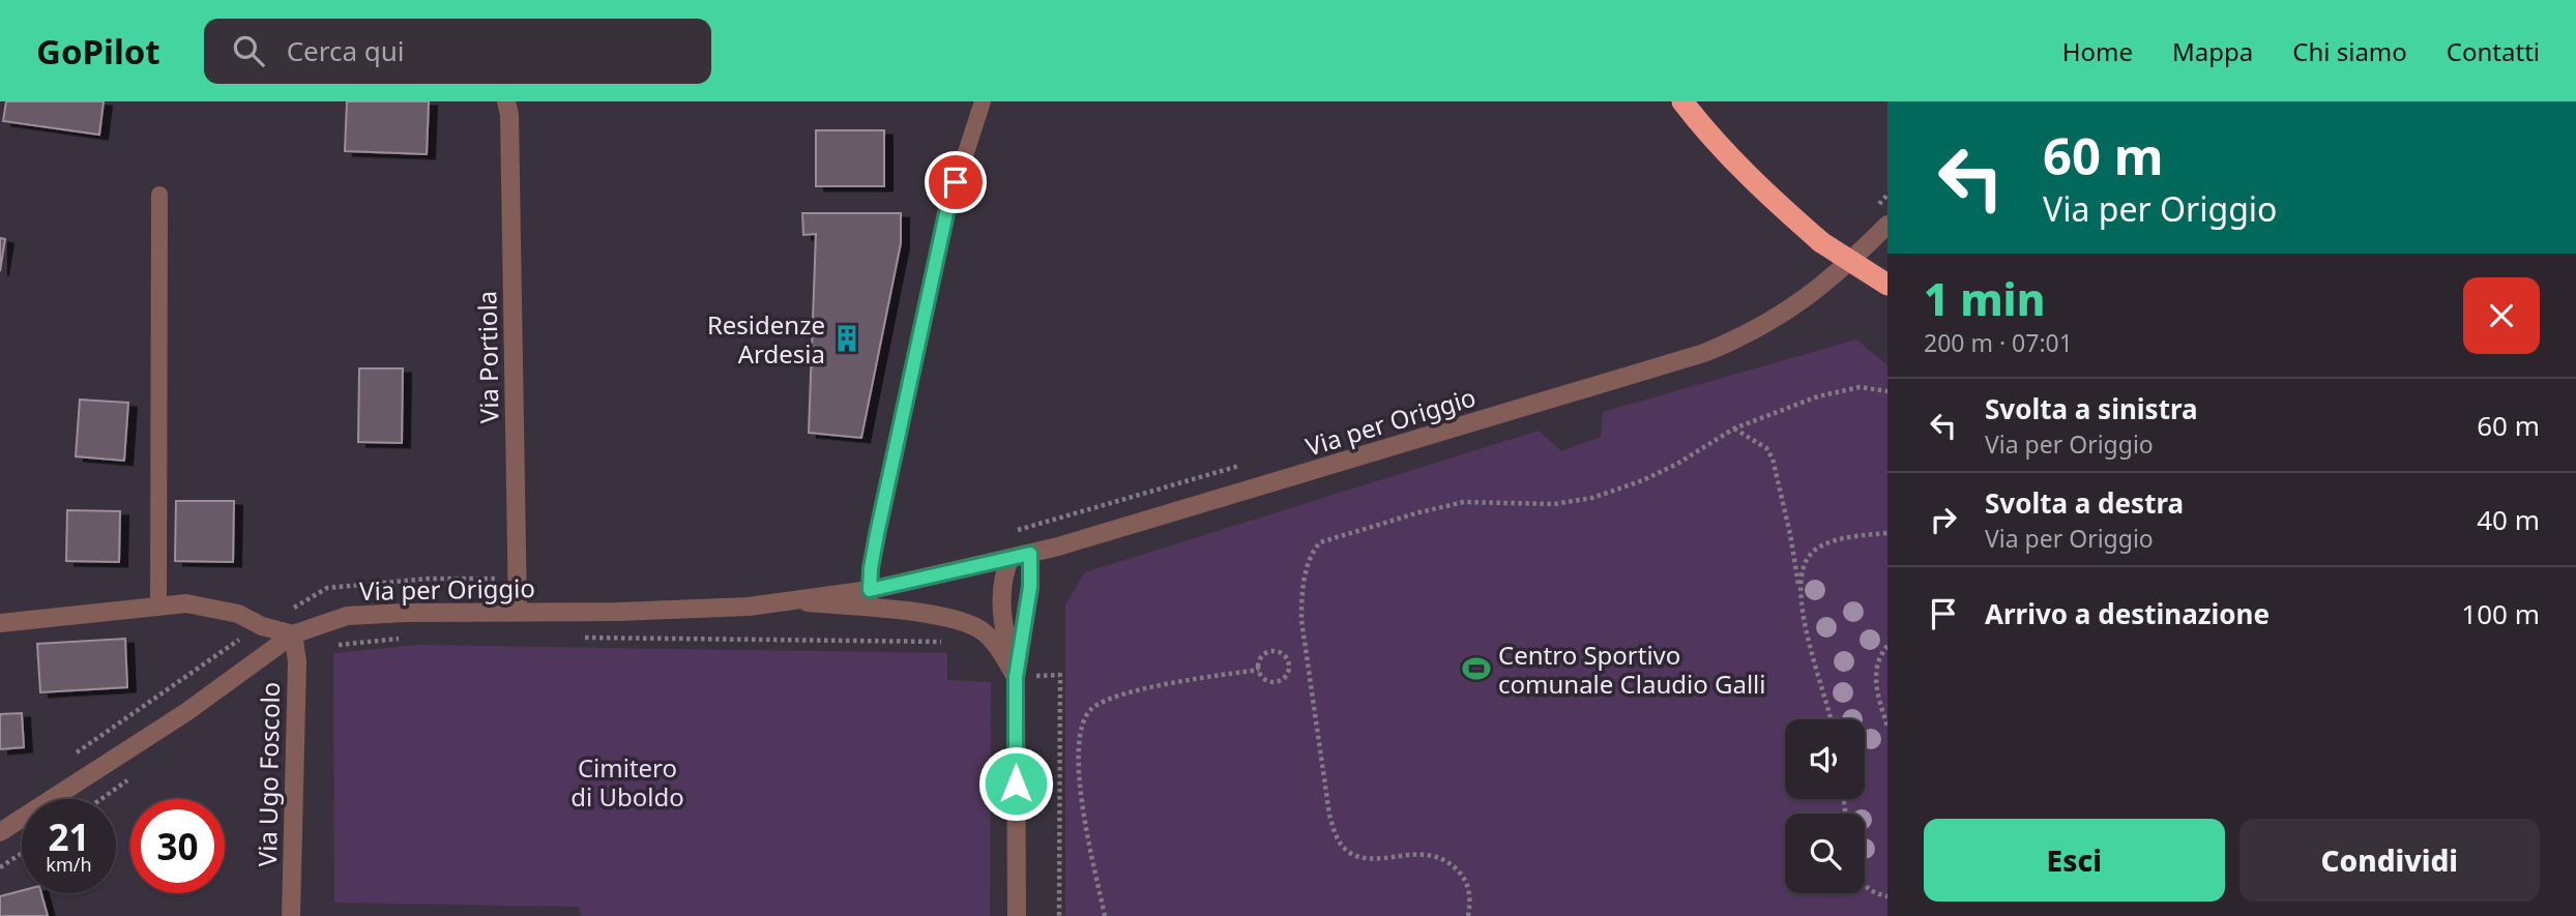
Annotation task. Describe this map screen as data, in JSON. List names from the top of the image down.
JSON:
{
  "streets": {
    "street": ["Via Portiola", "Via per Origgio", "Via Ugo Foscolo"]
  },
  "crossings": [
    ["Via Portiola", "Via per Origgio"],
    ["Via per Origgio", "Via Ugo Foscolo"]
  ],
  "parks": ["Cimitero di Uboldo"],
  "places": {
    "building": ["Residenze Ardesia"],
    "sports": ["Centro Sportivo comunale Claudio Galli"]
  },
  "page": {
    "header": "GoPilot",
    "search": "Cerca qui",
    "nav": [
      "Home",
      "Mappa",
      "Chi siamo",
      "Contatti"
    ],
    "turn": ["60 m", "Via per Origgio"],
    "heading": ["1 min", "200 m · 07:01"],
    "list": [
      {
        "name": "Svolta a sinistra",
        "note": "Via per Origgio",
        "value": "60 m"
      },
      {
        "name": "Svolta a destra",
        "note": "Via per Origgio",
        "value": "40 m"
      },
      {
        "name": "Arrivo a destinazione",
        "value": "100 m"
      }
    ],
    "speed": "21 km/h",
    "limit": "30",
    "buttons": ["Esci", "Condividi"]
  }
}
